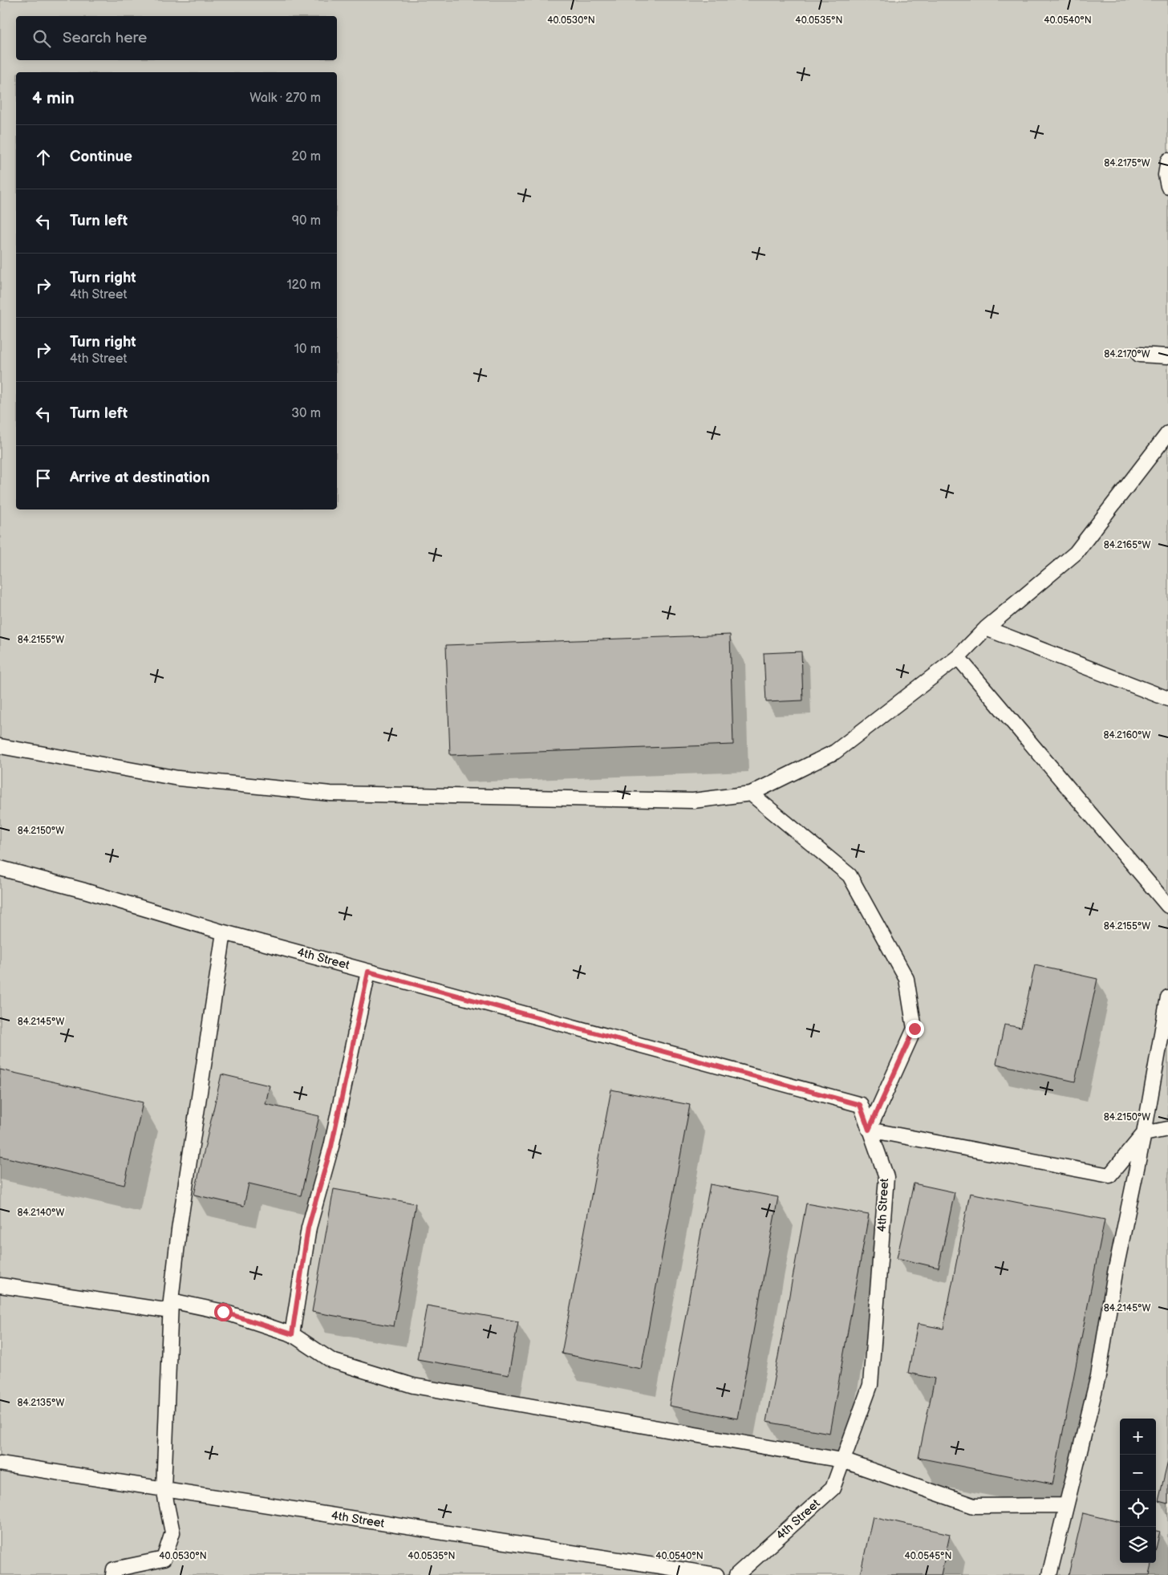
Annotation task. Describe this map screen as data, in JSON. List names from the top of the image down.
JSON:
{
  "streets": {
    "lane": ["4th Street"]
  },
  "page": {
    "search": "Search here",
    "heading": ["4 min", "Walk · 270 m"],
    "list": [
      ["Continue", "20 m"],
      ["Turn left", "90 m"],
      ["Turn right", "4th Street", "120 m"],
      ["Turn right", "4th Street", "10 m"],
      ["Turn left", "30 m"],
      "Arrive at destination"
    ],
    "map_buttons": ["+", "−"]
  },
  "coordinates": [
    "40.0530°N",
    "40.0535°N",
    "40.0540°N",
    "84.2175°W",
    "84.2170°W",
    "84.2165°W",
    "84.2155°W",
    "84.2160°W",
    "84.2150°W",
    "84.2145°W",
    "84.2140°W",
    "84.2135°W",
    "40.0545°N"
  ]
}
